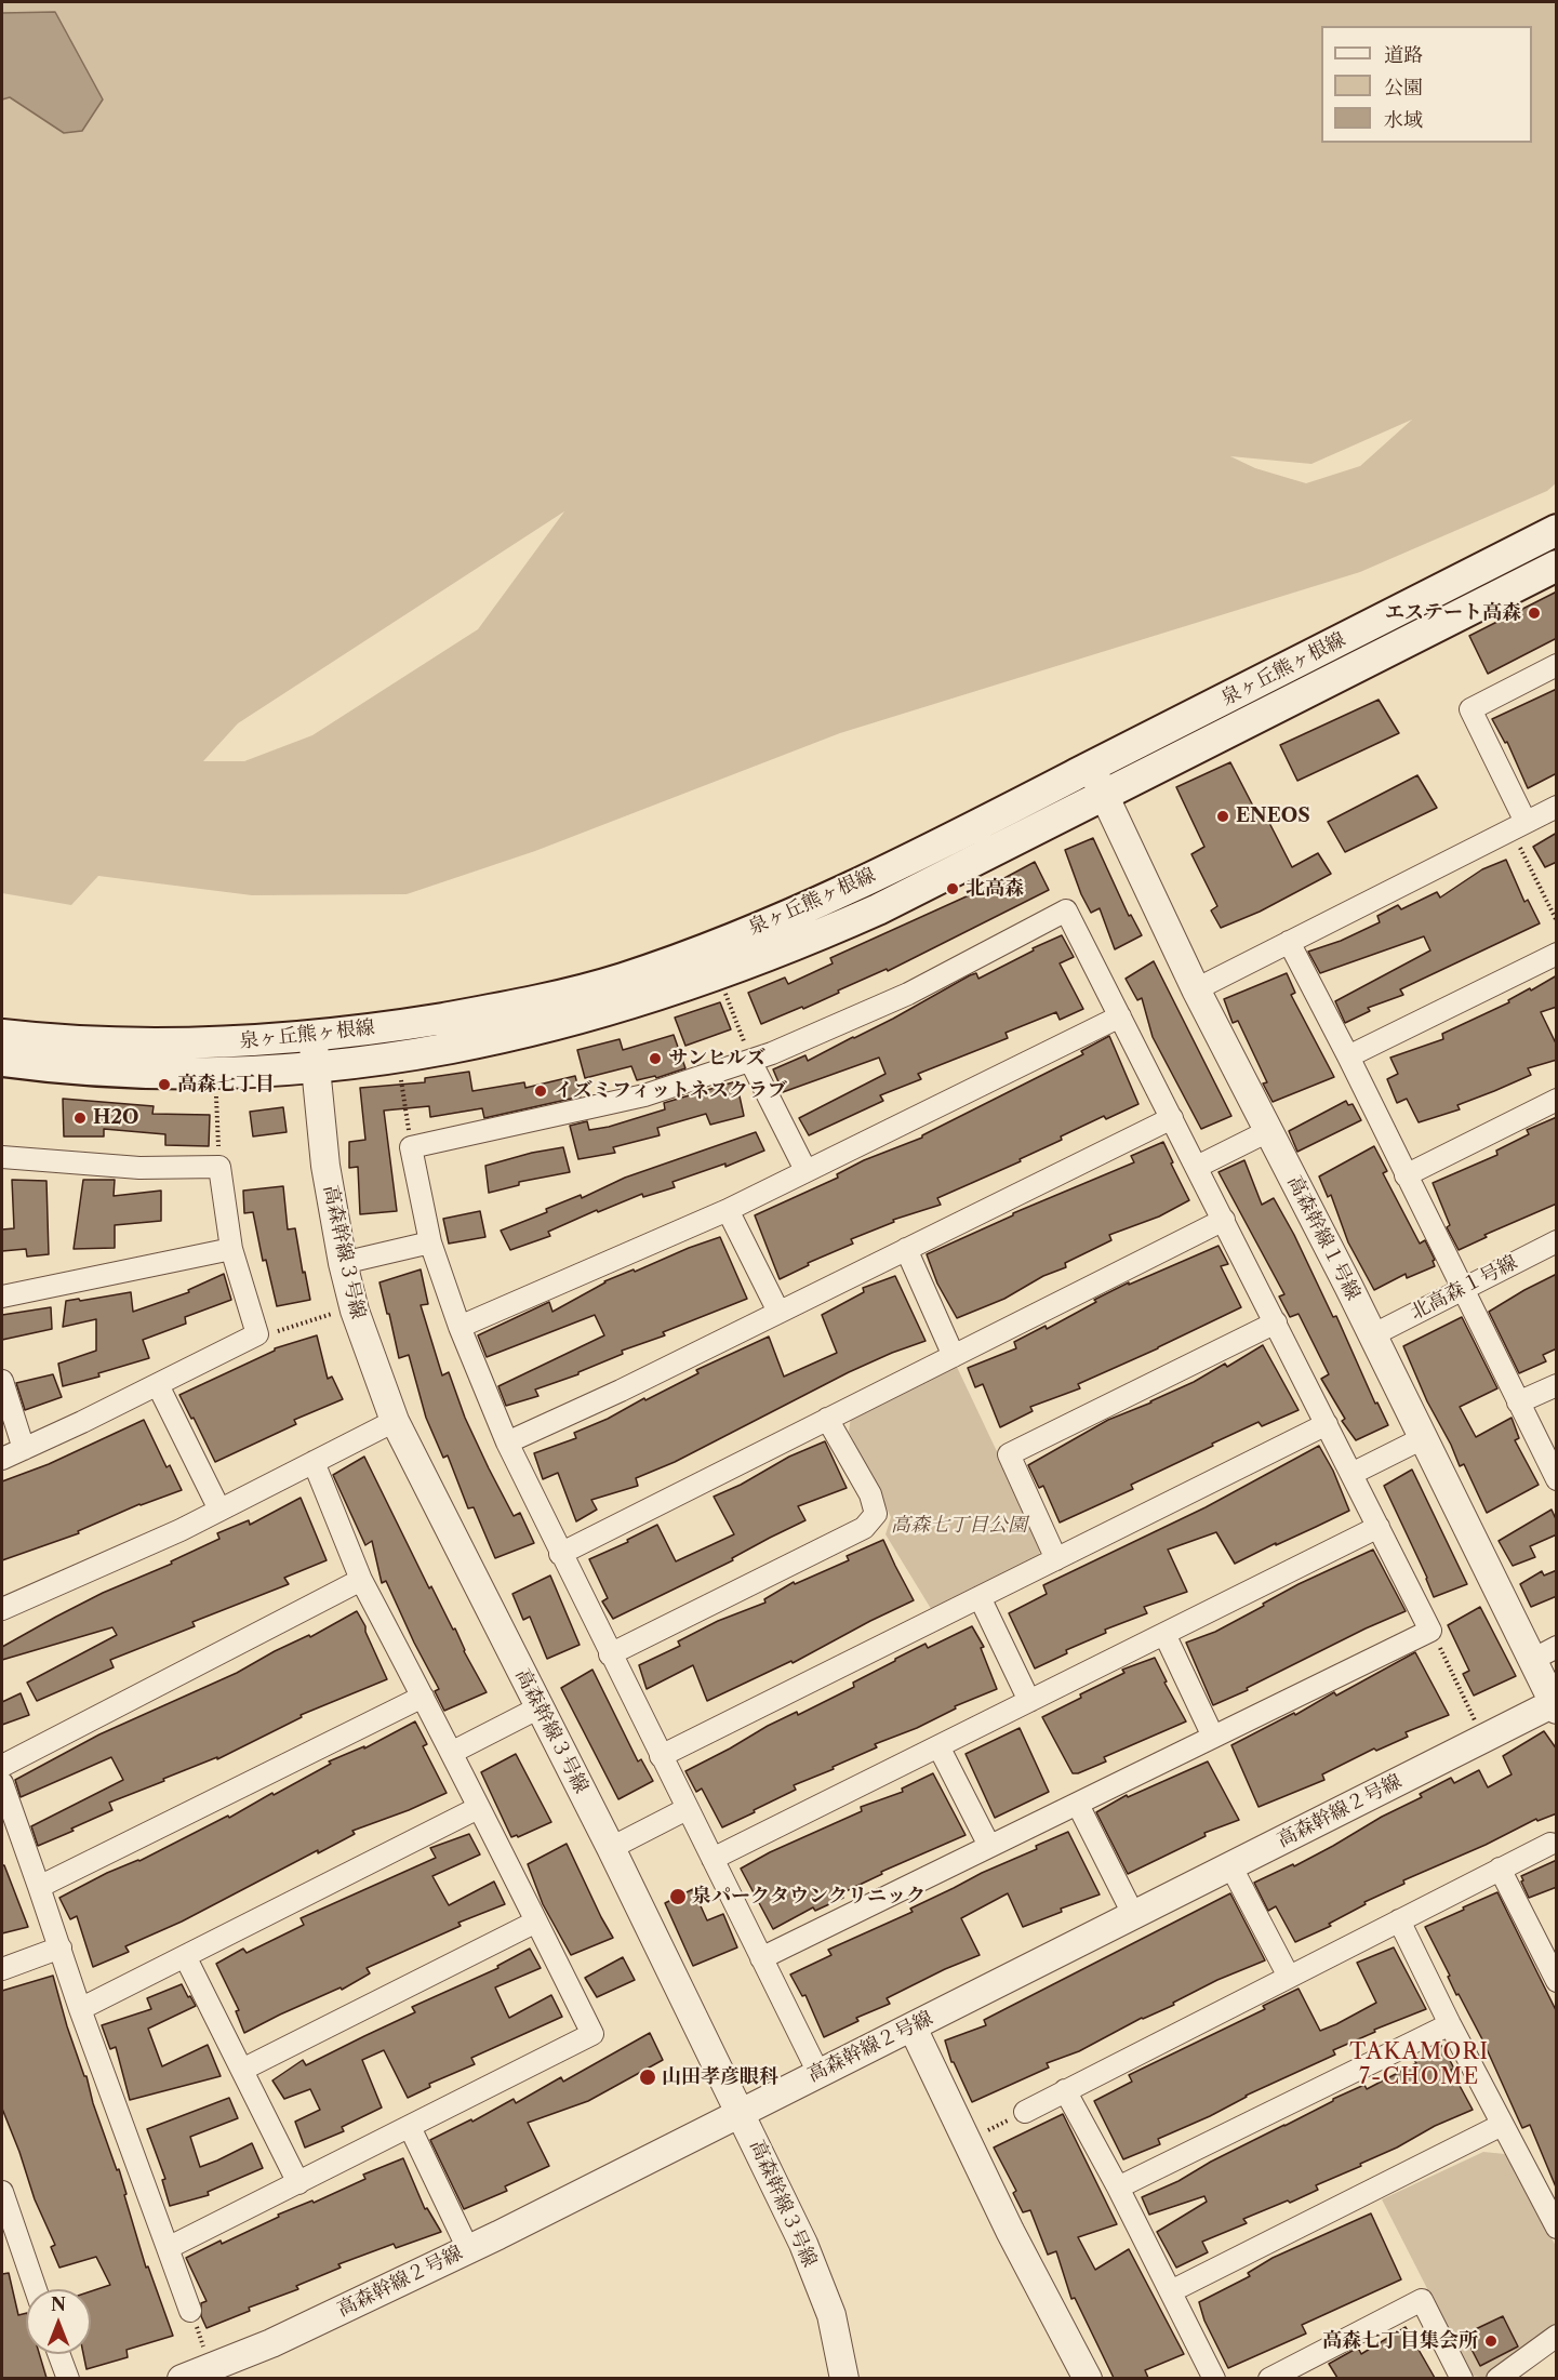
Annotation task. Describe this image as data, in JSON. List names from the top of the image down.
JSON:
{
  "streets": {
    "main road": ["泉ヶ丘熊ヶ根線"],
    "street": [
      "高森幹線１号線",
      "高森幹線３号線",
      "北高森１号線",
      "高森幹線２号線"
    ]
  },
  "crossings": [
    ["泉ヶ丘熊ヶ根線", "高森幹線１号線"],
    ["泉ヶ丘熊ヶ根線", "高森幹線３号線"],
    ["高森幹線１号線", "北高森１号線"],
    ["高森幹線１号線", "高森幹線２号線"],
    ["高森幹線３号線", "高森幹線２号線"]
  ],
  "districts": ["TAKAMORI 7-CHOME"],
  "parks": ["高森七丁目公園"],
  "places": [
    "エステート高森",
    "ENEOS",
    "北高森",
    "サンヒルズ",
    "高森七丁目",
    "イズミフィットネスクラブ",
    "H2O",
    "泉パークタウンクリニック",
    "山田孝彦眼科",
    "高森七丁目集会所"
  ],
  "legend": ["道路", "公園", "水域"],
  "north": "top"
}
